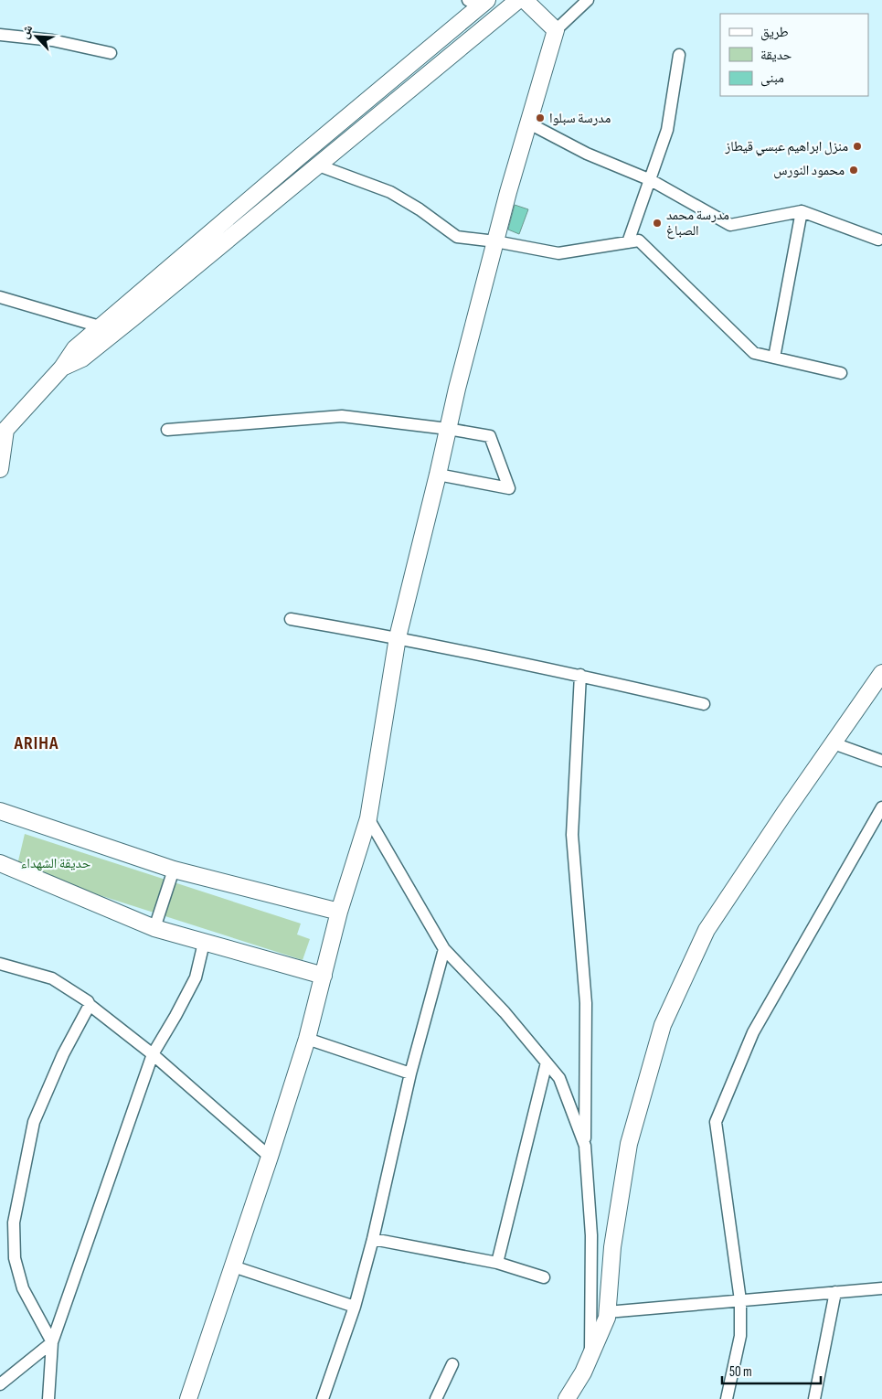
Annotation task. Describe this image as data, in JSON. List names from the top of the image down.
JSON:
{
  "districts": ["ARIHA"],
  "parks": ["حديقة الشهداء"],
  "places": [
    "مدرسة سبلوا",
    "منزل ابراهيم عبسي قيطاز",
    "محمود النورس",
    "مدرسة محمد الصباغ"
  ],
  "legend": ["طريق", "حديقة", "مبنى"],
  "scale_bar": "50 m",
  "north": "top left"
}
